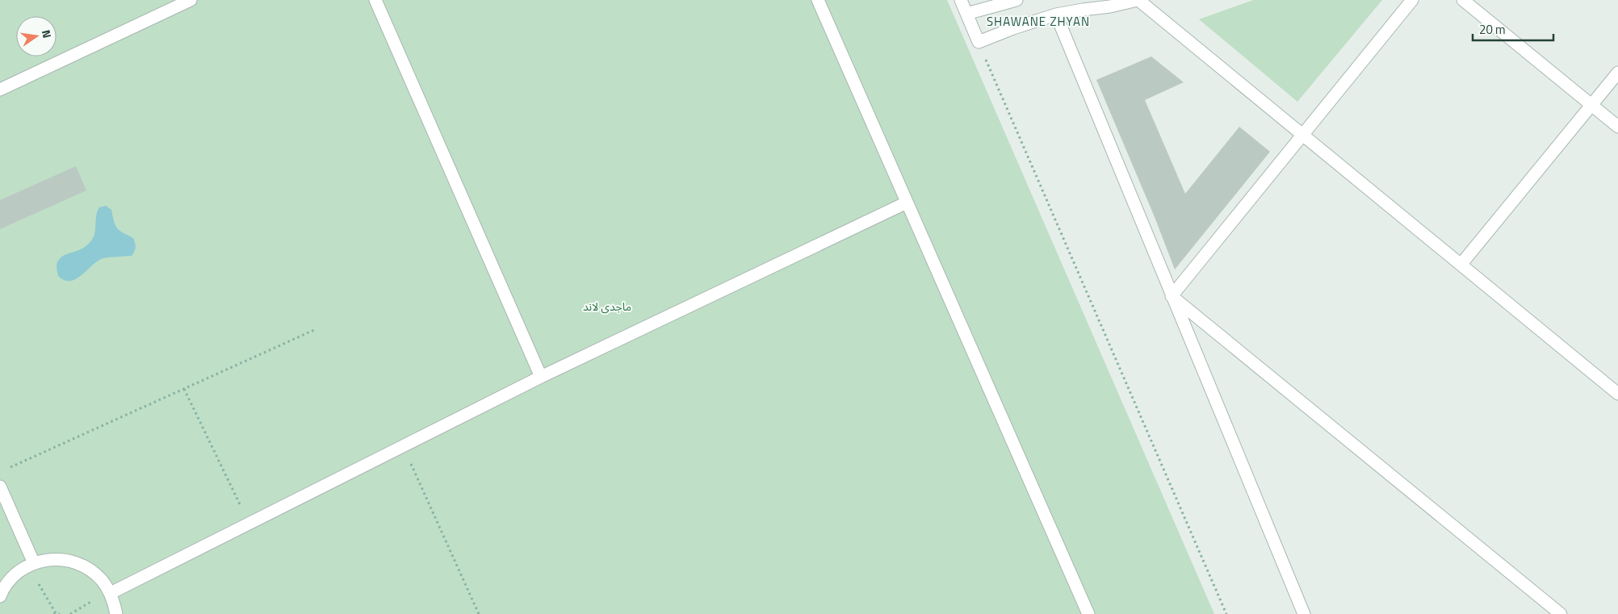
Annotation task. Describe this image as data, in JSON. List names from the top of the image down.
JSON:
{
  "districts": ["SHAWANE ZHYAN"],
  "parks": ["ماجدی لاند"],
  "scale_bar": "20 m",
  "north": "right"
}
